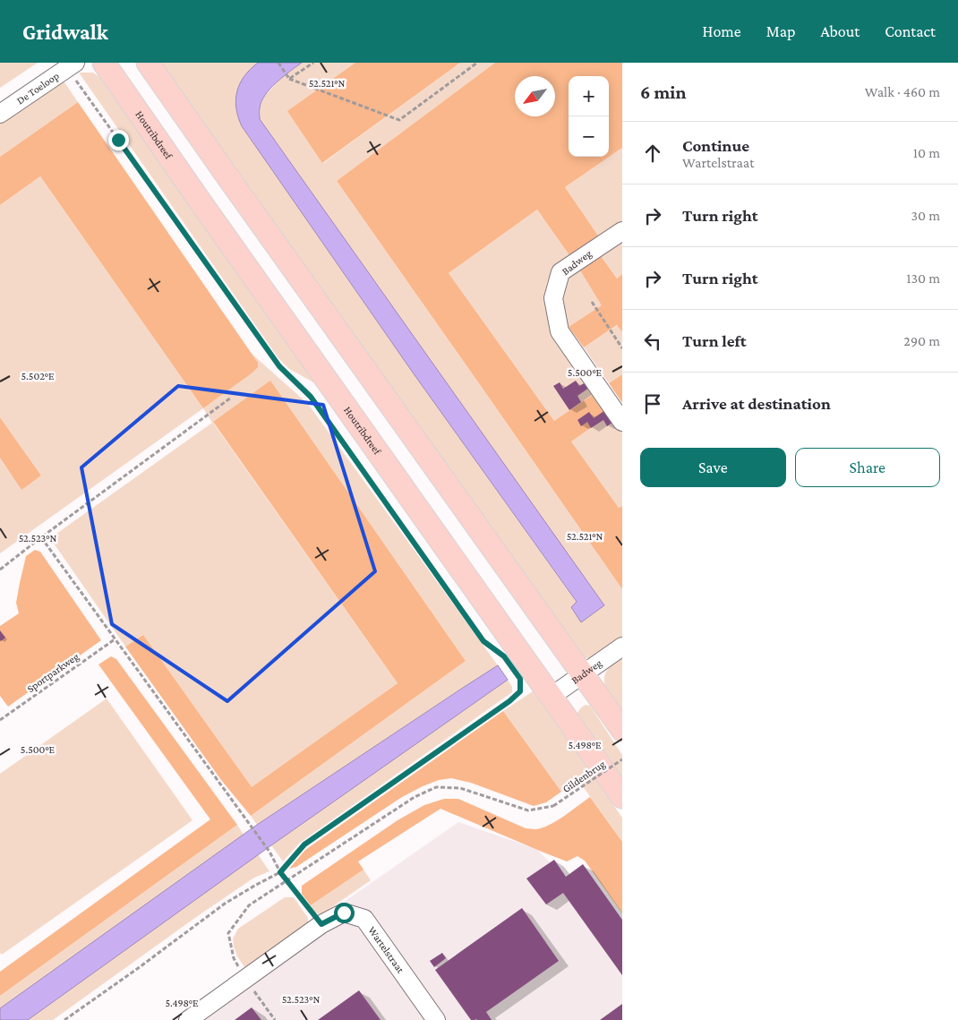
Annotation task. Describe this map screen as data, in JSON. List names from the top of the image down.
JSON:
{
  "streets": {
    "main road": ["Houtribdreef"],
    "street": ["De Toeloop", "Badweg", "Wartelstraat"],
    "path": ["Sportparkweg", "Gildenbrug"]
  },
  "crossings": [
    ["Houtribdreef", "Badweg"]
  ],
  "north": "bottom left",
  "page": {
    "header": "Gridwalk",
    "nav": [
      "Home",
      "Map",
      "About",
      "Contact"
    ],
    "heading": ["6 min", "Walk · 460 m"],
    "map_buttons": ["+", "−"],
    "list": [
      ["Continue", "Wartelstraat", "10 m"],
      ["Turn right", "30 m"],
      ["Turn right", "130 m"],
      ["Turn left", "290 m"],
      "Arrive at destination"
    ],
    "buttons": ["Save", "Share"]
  },
  "coordinates": [
    "52.521°N",
    "5.500°E",
    "5.502°E",
    "52.523°N",
    "5.498°E"
  ]
}
